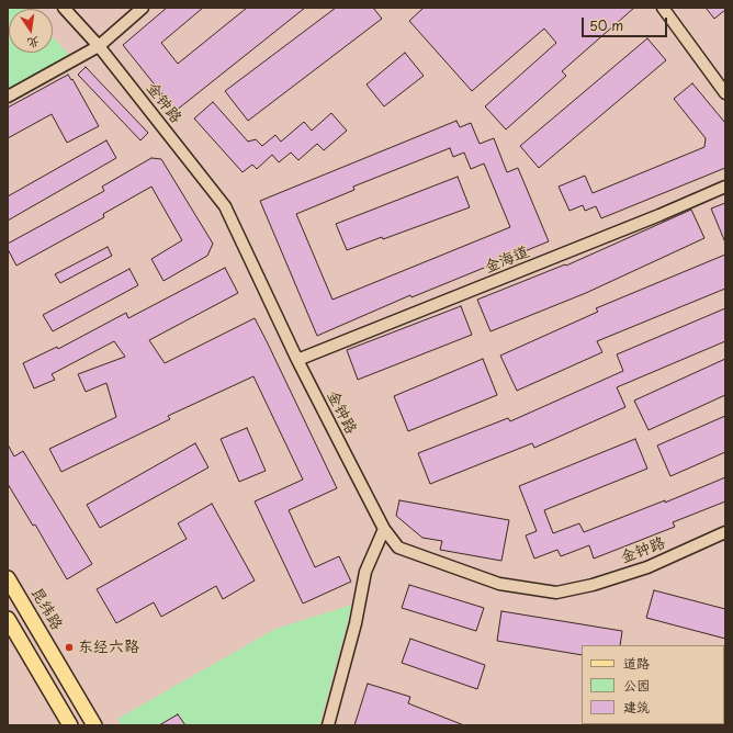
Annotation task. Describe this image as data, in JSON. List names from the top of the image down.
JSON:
{
  "streets": {
    "main road": ["昆纬路"],
    "street": ["金钟路", "金海道"]
  },
  "crossings": [
    ["金钟路", "金海道"]
  ],
  "places": ["东经六路"],
  "legend": ["道路", "公园", "建筑"],
  "scale_bar": "50 m",
  "north": "bottom"
}
